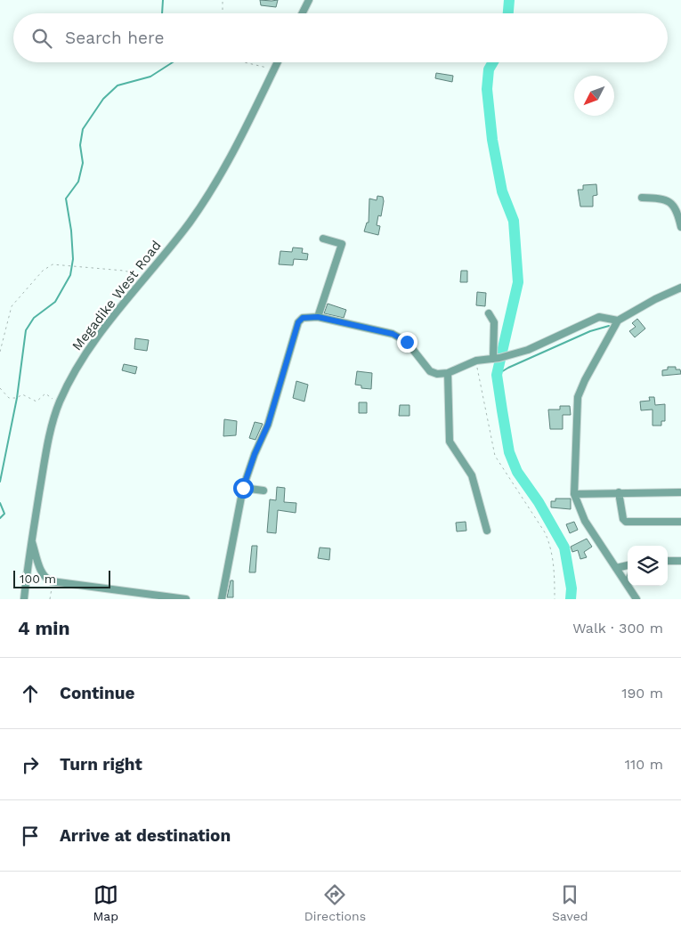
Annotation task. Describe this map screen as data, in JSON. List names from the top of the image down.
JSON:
{
  "streets": {
    "street": ["Megadike West Road"]
  },
  "scale_bar": "100 m",
  "north": "bottom left",
  "page": {
    "search": "Search here",
    "scale": "100 m",
    "heading": ["4 min", "Walk · 300 m"],
    "list": [
      ["Continue", "190 m"],
      ["Turn right", "110 m"],
      "Arrive at destination"
    ],
    "nav": ["Map", "Directions", "Saved"]
  }
}
